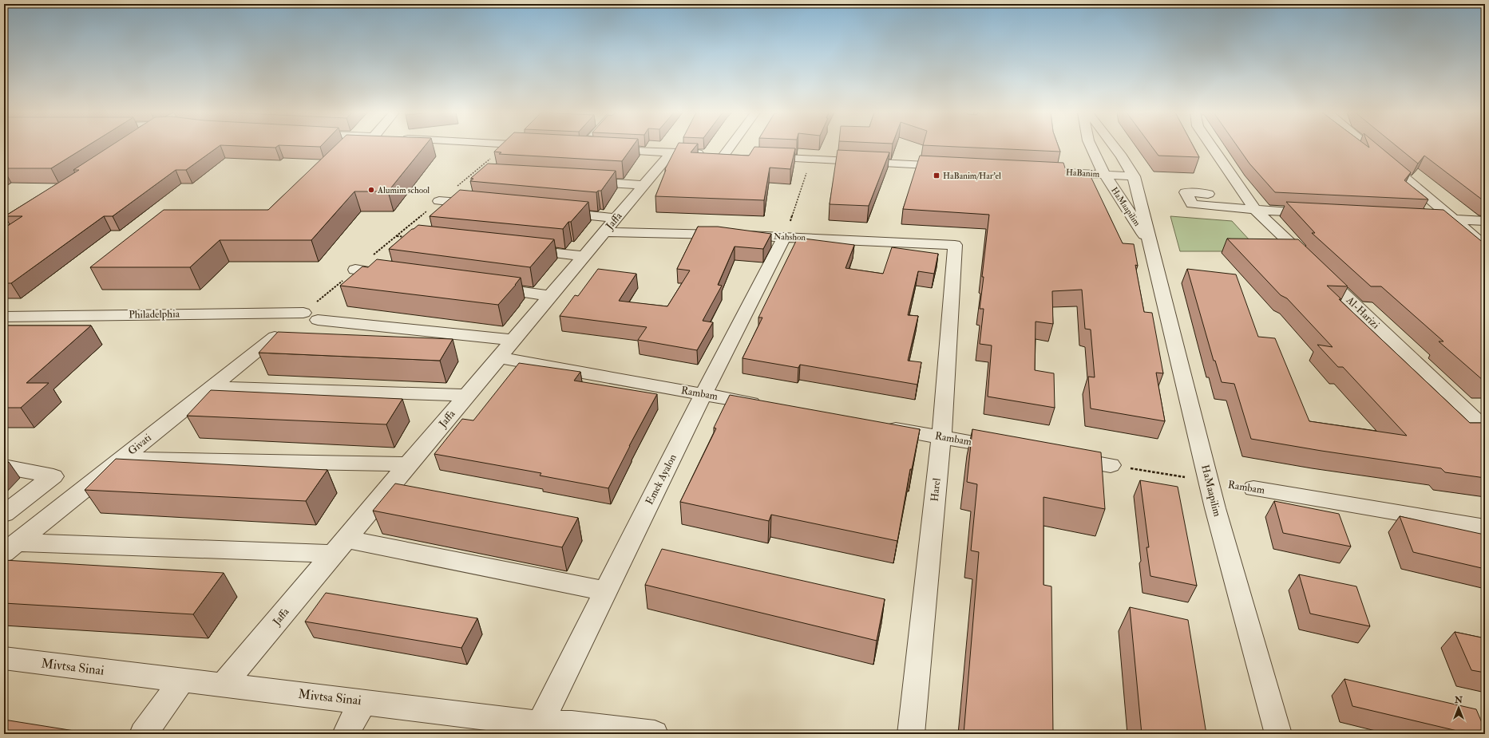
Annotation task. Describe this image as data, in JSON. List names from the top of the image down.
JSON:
{
  "streets": {
    "street": [
      "HaBanim",
      "HaMaapilim",
      "Jaffa",
      "Nahshon",
      "Al-Harizi",
      "Philadelphia",
      "Rambam",
      "Givati",
      "Emek Ayalon",
      "Harel",
      "Mivtsa Sinai"
    ]
  },
  "crossings": [
    ["HaBanim", "HaMaapilim"],
    ["Jaffa", "Nahshon"],
    ["Jaffa", "Philadelphia"],
    ["Jaffa", "Rambam"],
    ["Jaffa", "Mivtsa Sinai"],
    ["Nahshon", "Emek Ayalon"],
    ["Nahshon", "Harel"],
    ["Rambam", "Emek Ayalon"],
    ["Rambam", "Harel"],
    ["Emek Ayalon", "Mivtsa Sinai"]
  ],
  "places": {
    "transit": ["HaBanim/Har'el"],
    "other": ["Alumim school"]
  },
  "north": "top"
}
